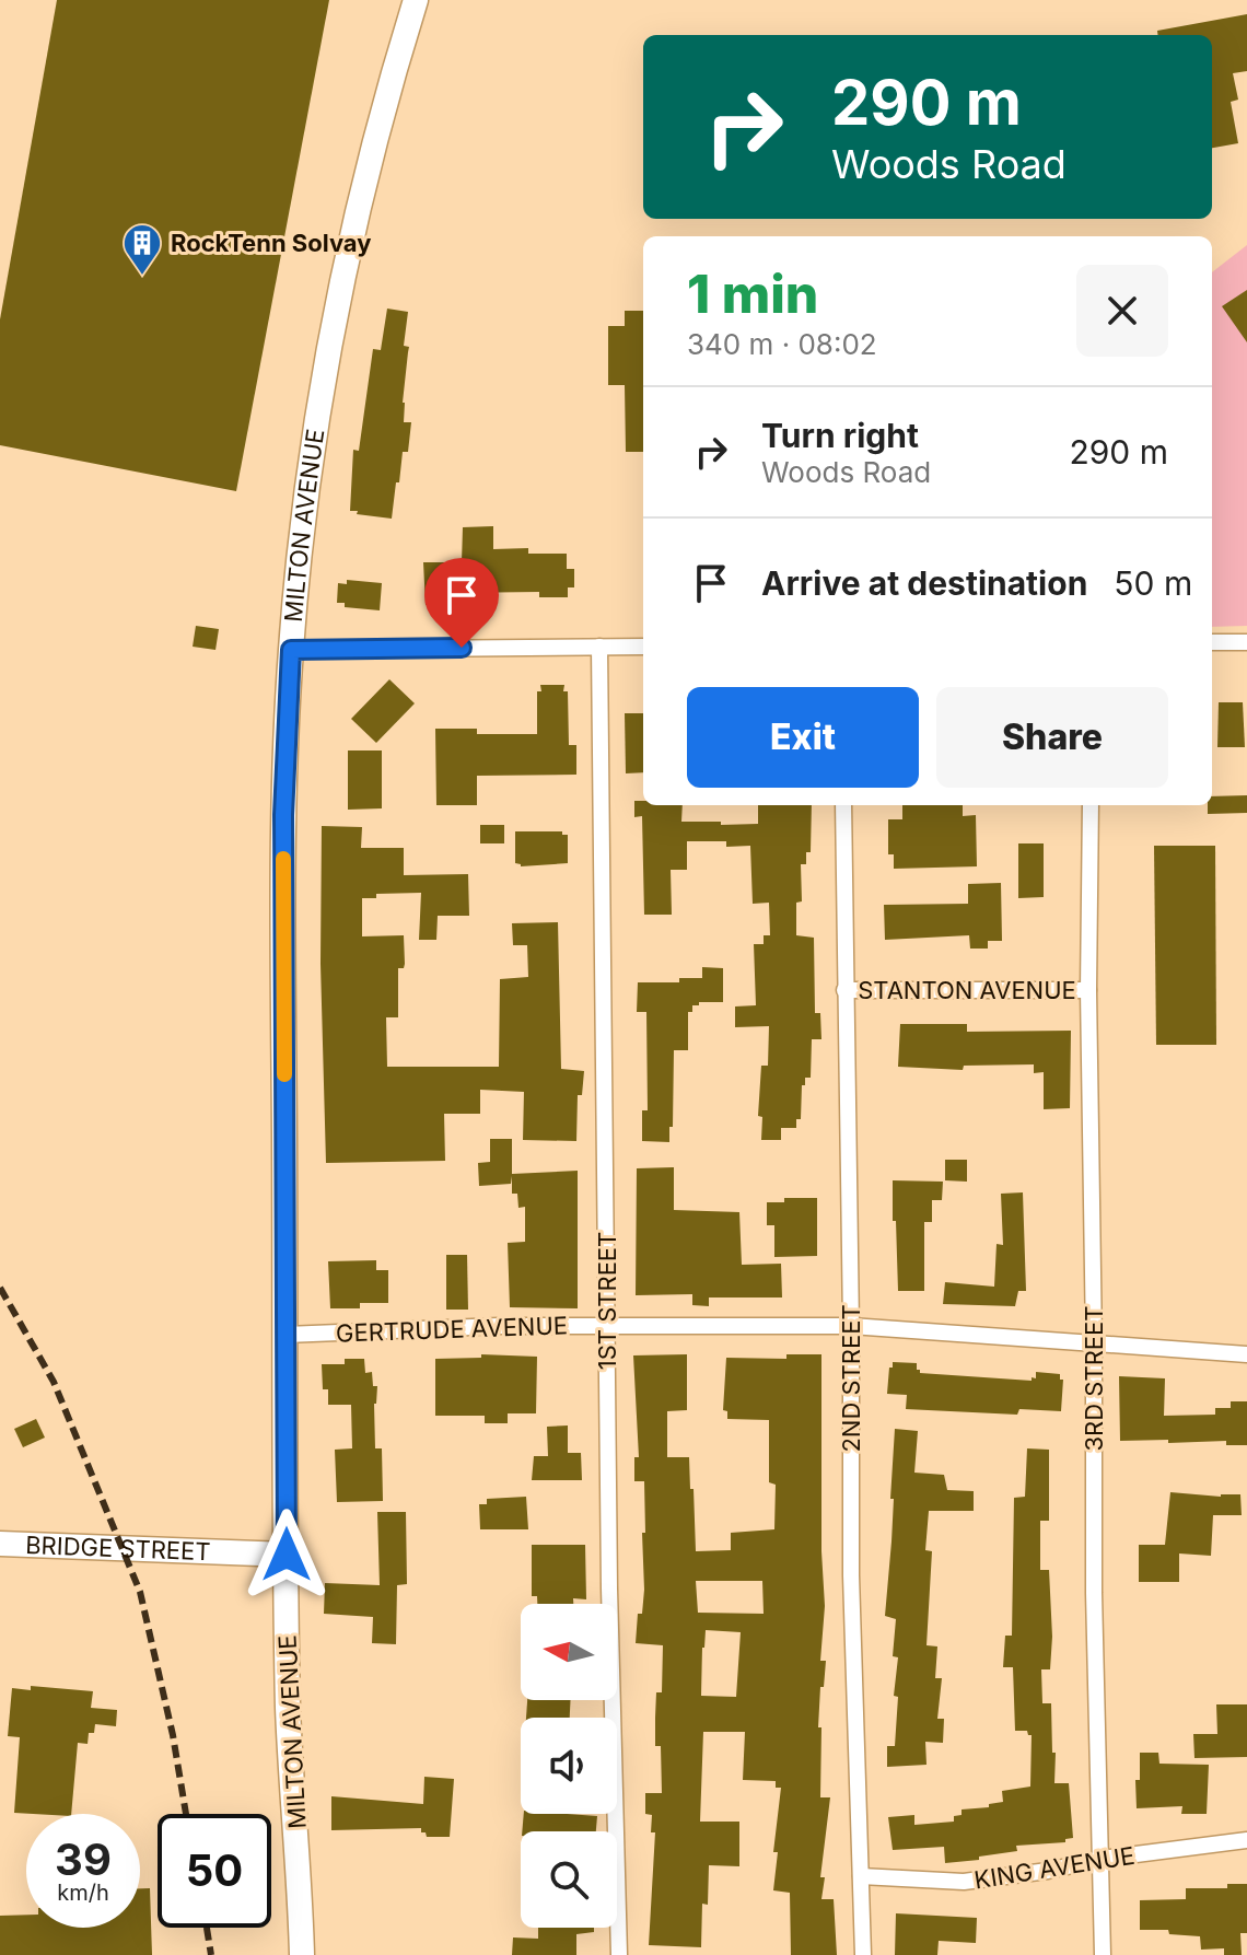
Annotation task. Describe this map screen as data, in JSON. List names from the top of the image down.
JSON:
{
  "streets": {
    "main road": ["MILTON AVENUE", "BRIDGE STREET"],
    "street": [
      "STANTON AVENUE",
      "1ST STREET",
      "GERTRUDE AVENUE",
      "2ND STREET",
      "3RD STREET",
      "KING AVENUE"
    ]
  },
  "crossings": [
    ["MILTON AVENUE", "GERTRUDE AVENUE"],
    ["MILTON AVENUE", "BRIDGE STREET"],
    ["STANTON AVENUE", "2ND STREET"],
    ["STANTON AVENUE", "3RD STREET"],
    ["1ST STREET", "GERTRUDE AVENUE"],
    ["GERTRUDE AVENUE", "2ND STREET"],
    ["GERTRUDE AVENUE", "3RD STREET"],
    ["2ND STREET", "KING AVENUE"],
    ["3RD STREET", "KING AVENUE"]
  ],
  "places": {
    "building": ["RockTenn Solvay"]
  },
  "north": "left",
  "page": {
    "turn": ["290 m", "Woods Road"],
    "heading": ["1 min", "340 m · 08:02"],
    "list": [
      {
        "name": "Turn right",
        "note": "Woods Road",
        "value": "290 m"
      },
      {
        "name": "Arrive at destination",
        "value": "50 m"
      }
    ],
    "buttons": ["Exit", "Share"],
    "speed": "39 km/h",
    "limit": "50"
  }
}
